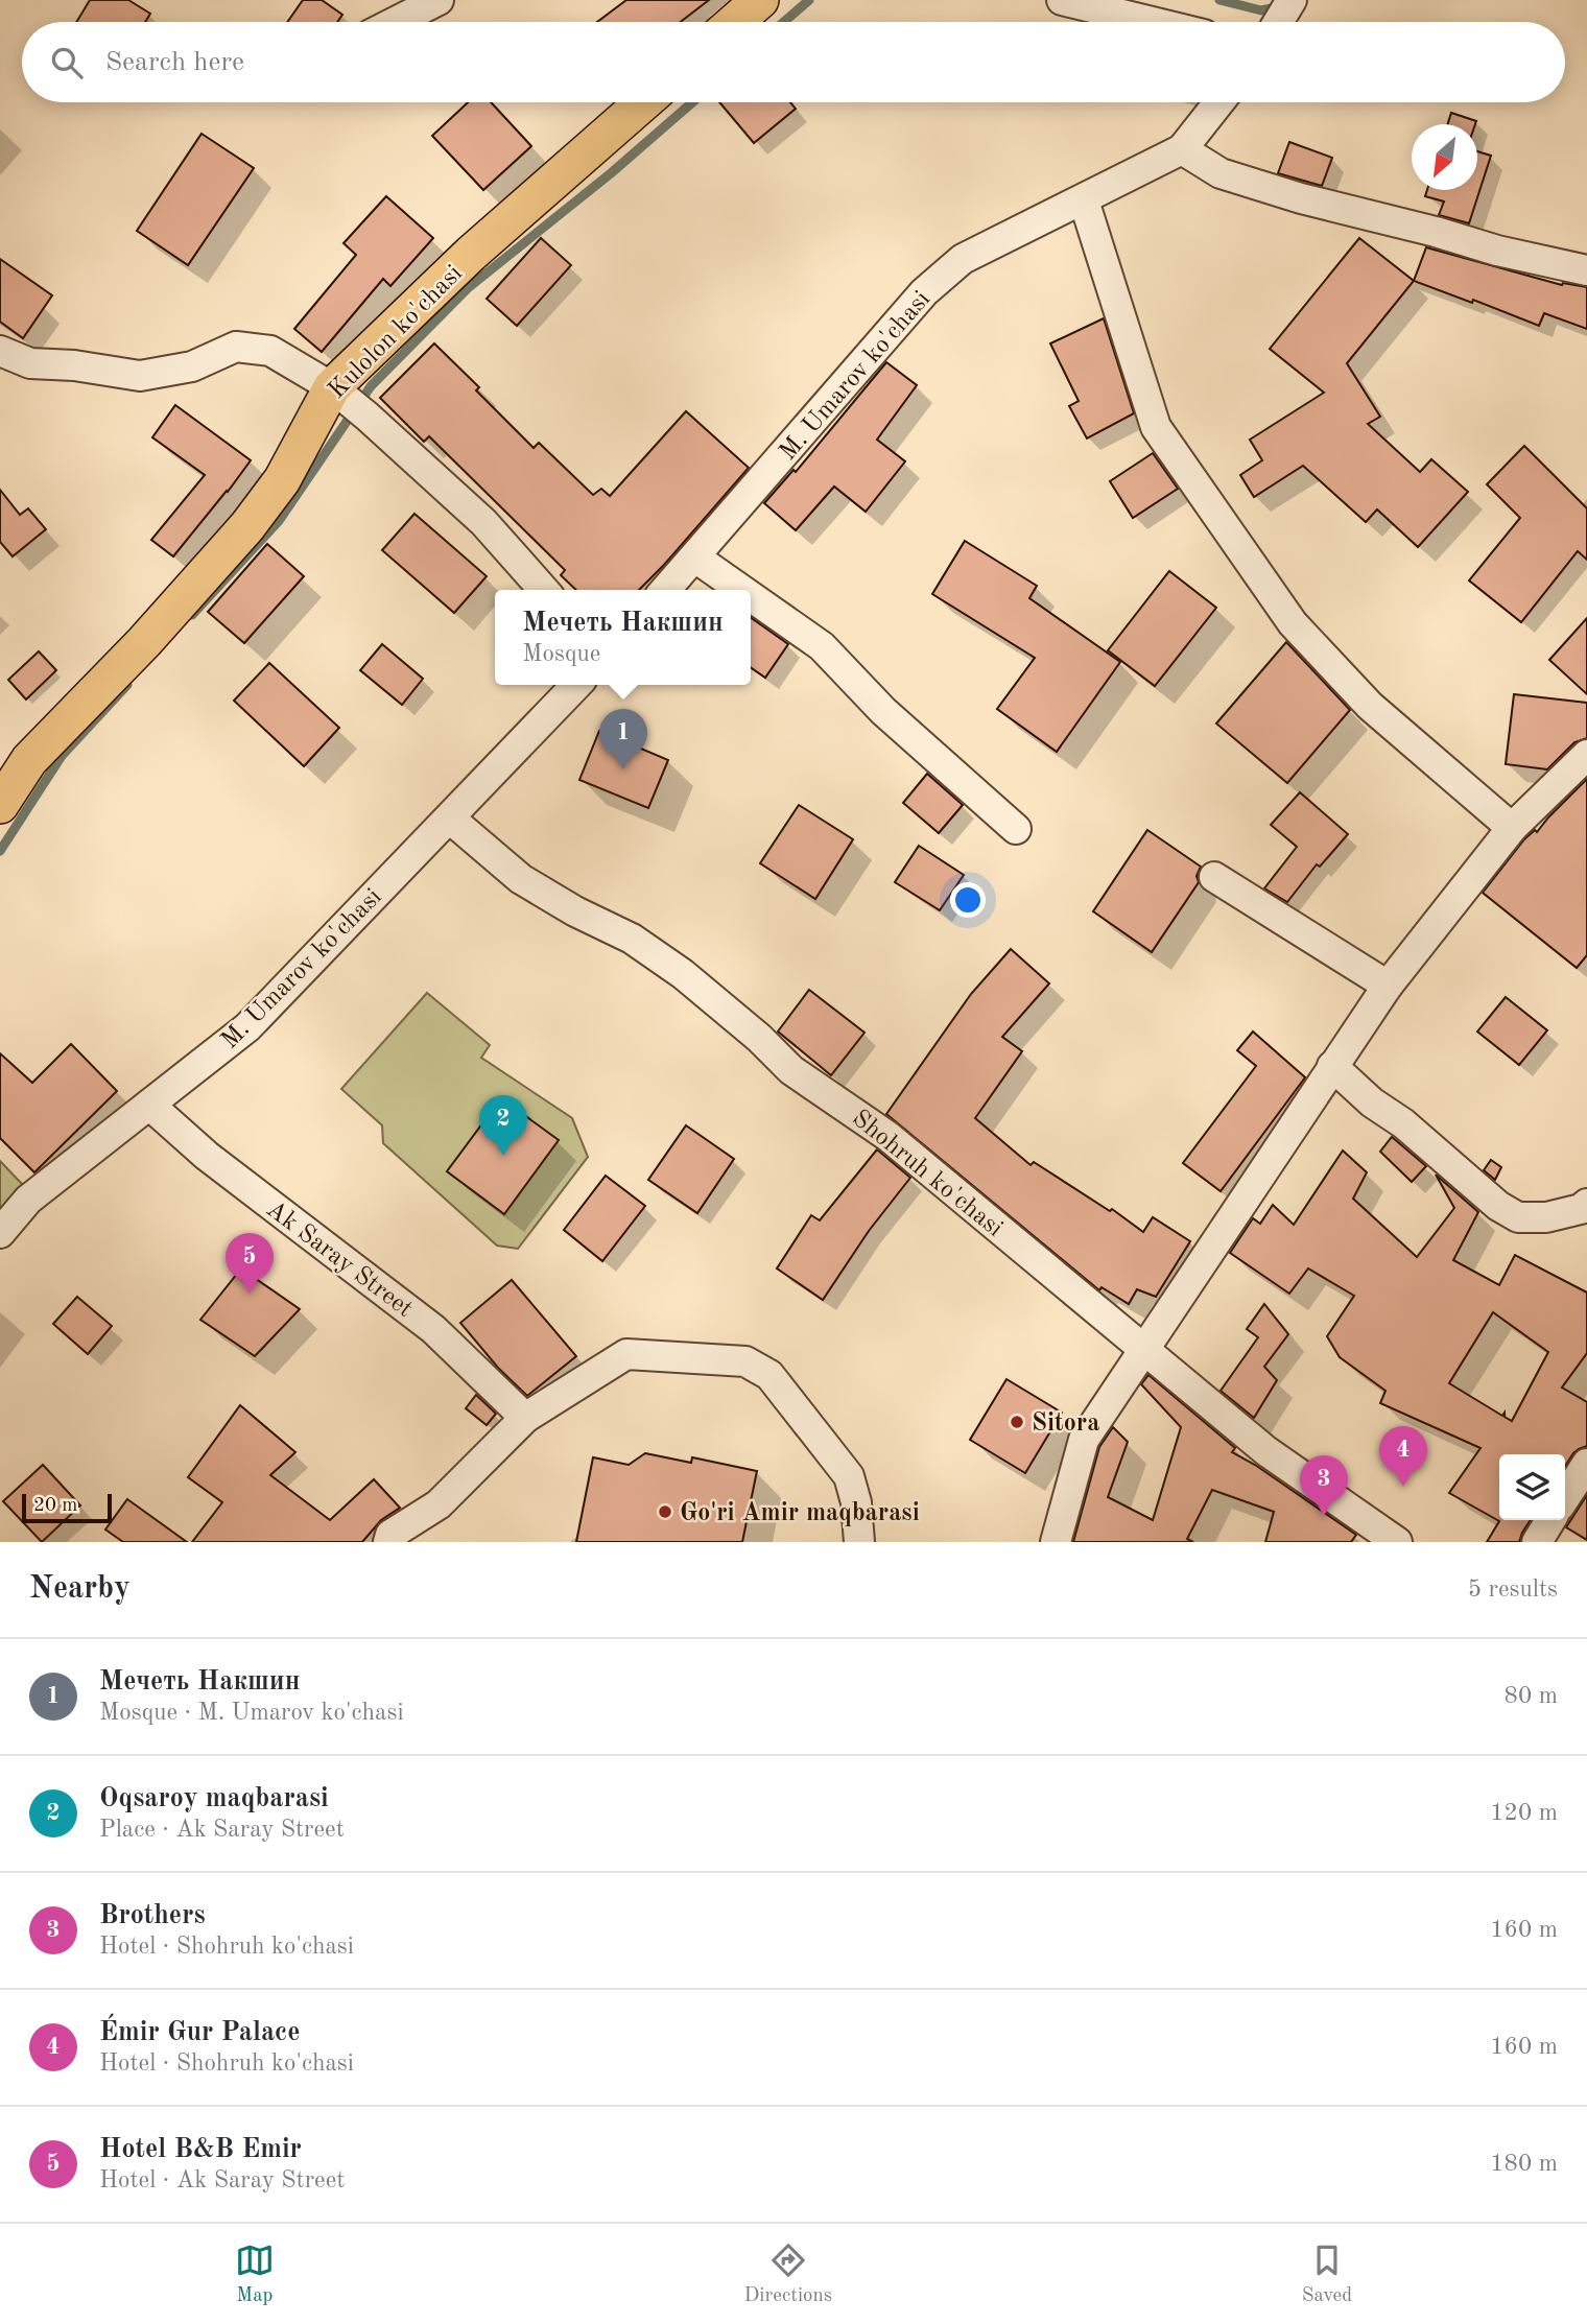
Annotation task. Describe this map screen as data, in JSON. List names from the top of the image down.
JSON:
{
  "streets": {
    "main road": ["Kulolon ko'chasi"],
    "street": ["M. Umarov ko'chasi", "Shohruh ko'chasi", "Ak Saray Street"]
  },
  "crossings": [
    ["M. Umarov ko'chasi", "Shohruh ko'chasi"],
    ["M. Umarov ko'chasi", "Ak Saray Street"]
  ],
  "places": ["Sitora", "Go'ri Amir maqbarasi"],
  "scale_bar": "20 m",
  "north": "bottom left",
  "page": {
    "search": "Search here",
    "popup": ["Мечеть Накшин", "Mosque"],
    "pins": [
      "1",
      "2",
      "5",
      "4",
      "3"
    ],
    "scale": "20 m",
    "heading": ["Nearby", "5 results"],
    "list": [
      {
        "mark": "1",
        "name": "Мечеть Накшин",
        "note": "Mosque · M. Umarov ko'chasi",
        "value": "80 m"
      },
      {
        "mark": "2",
        "name": "Oqsaroy maqbarasi",
        "note": "Place · Ak Saray Street",
        "value": "120 m"
      },
      {
        "mark": "3",
        "name": "Brothers",
        "note": "Hotel · Shohruh ko'chasi",
        "value": "160 m"
      },
      {
        "mark": "4",
        "name": "Émir Gur Palace",
        "note": "Hotel · Shohruh ko'chasi",
        "value": "160 m"
      },
      {
        "mark": "5",
        "name": "Hotel B&B Emir",
        "note": "Hotel · Ak Saray Street",
        "value": "180 m"
      }
    ],
    "nav": ["Map", "Directions", "Saved"]
  }
}
